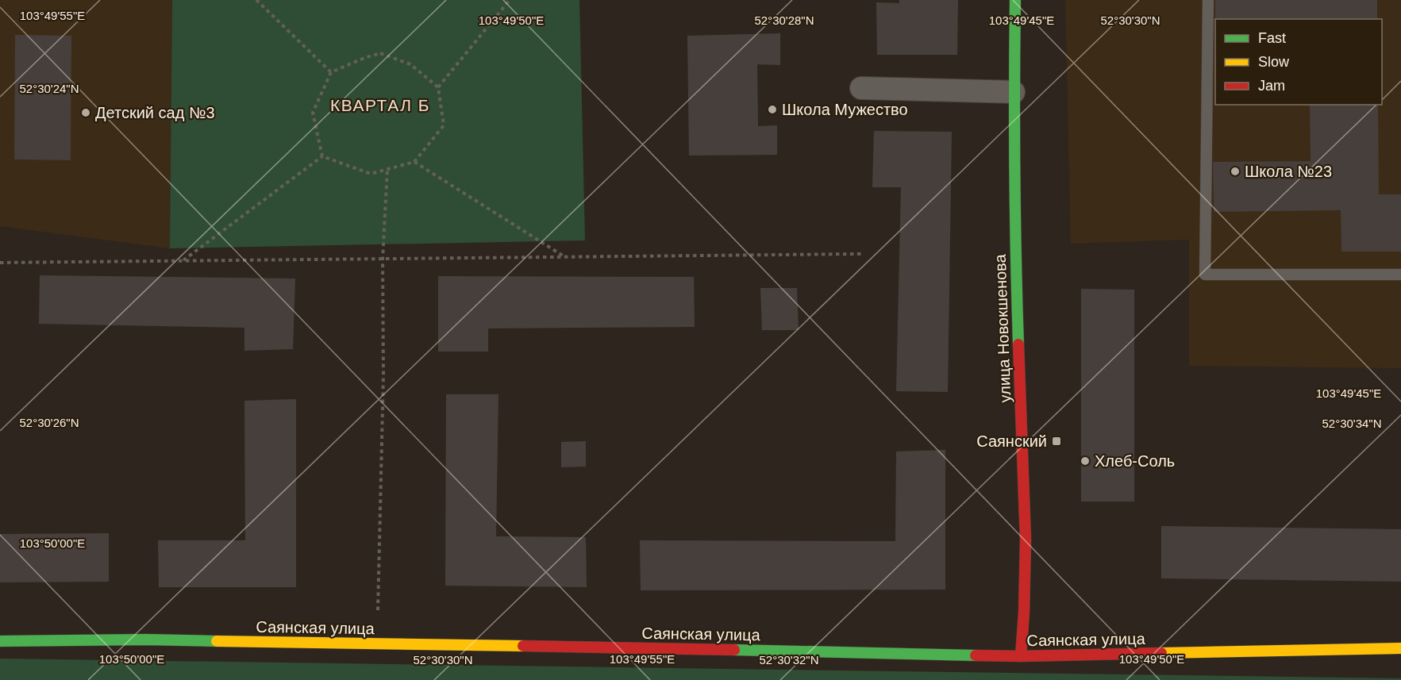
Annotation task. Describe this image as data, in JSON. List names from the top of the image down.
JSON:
{
  "streets": {
    "street": ["улица Новокшенова", "Саянская улица"]
  },
  "crossings": [
    ["улица Новокшенова", "Саянская улица"]
  ],
  "districts": ["КВАРТАЛ Б"],
  "places": {
    "other": [
      "Школа Мужество",
      "Детский сад №3",
      "Школа №23",
      "Хлеб-Соль"
    ],
    "transit": ["Саянский"]
  },
  "legend": ["Fast", "Slow", "Jam"],
  "coordinates": [
    "103°49'55\"E",
    "52°30'28\"N",
    "52°30'30\"N",
    "103°49'50\"E",
    "103°49'45\"E",
    "52°30'24\"N",
    "52°30'26\"N",
    "52°30'34\"N",
    "103°50'00\"E",
    "52°30'32\"N"
  ]
}
